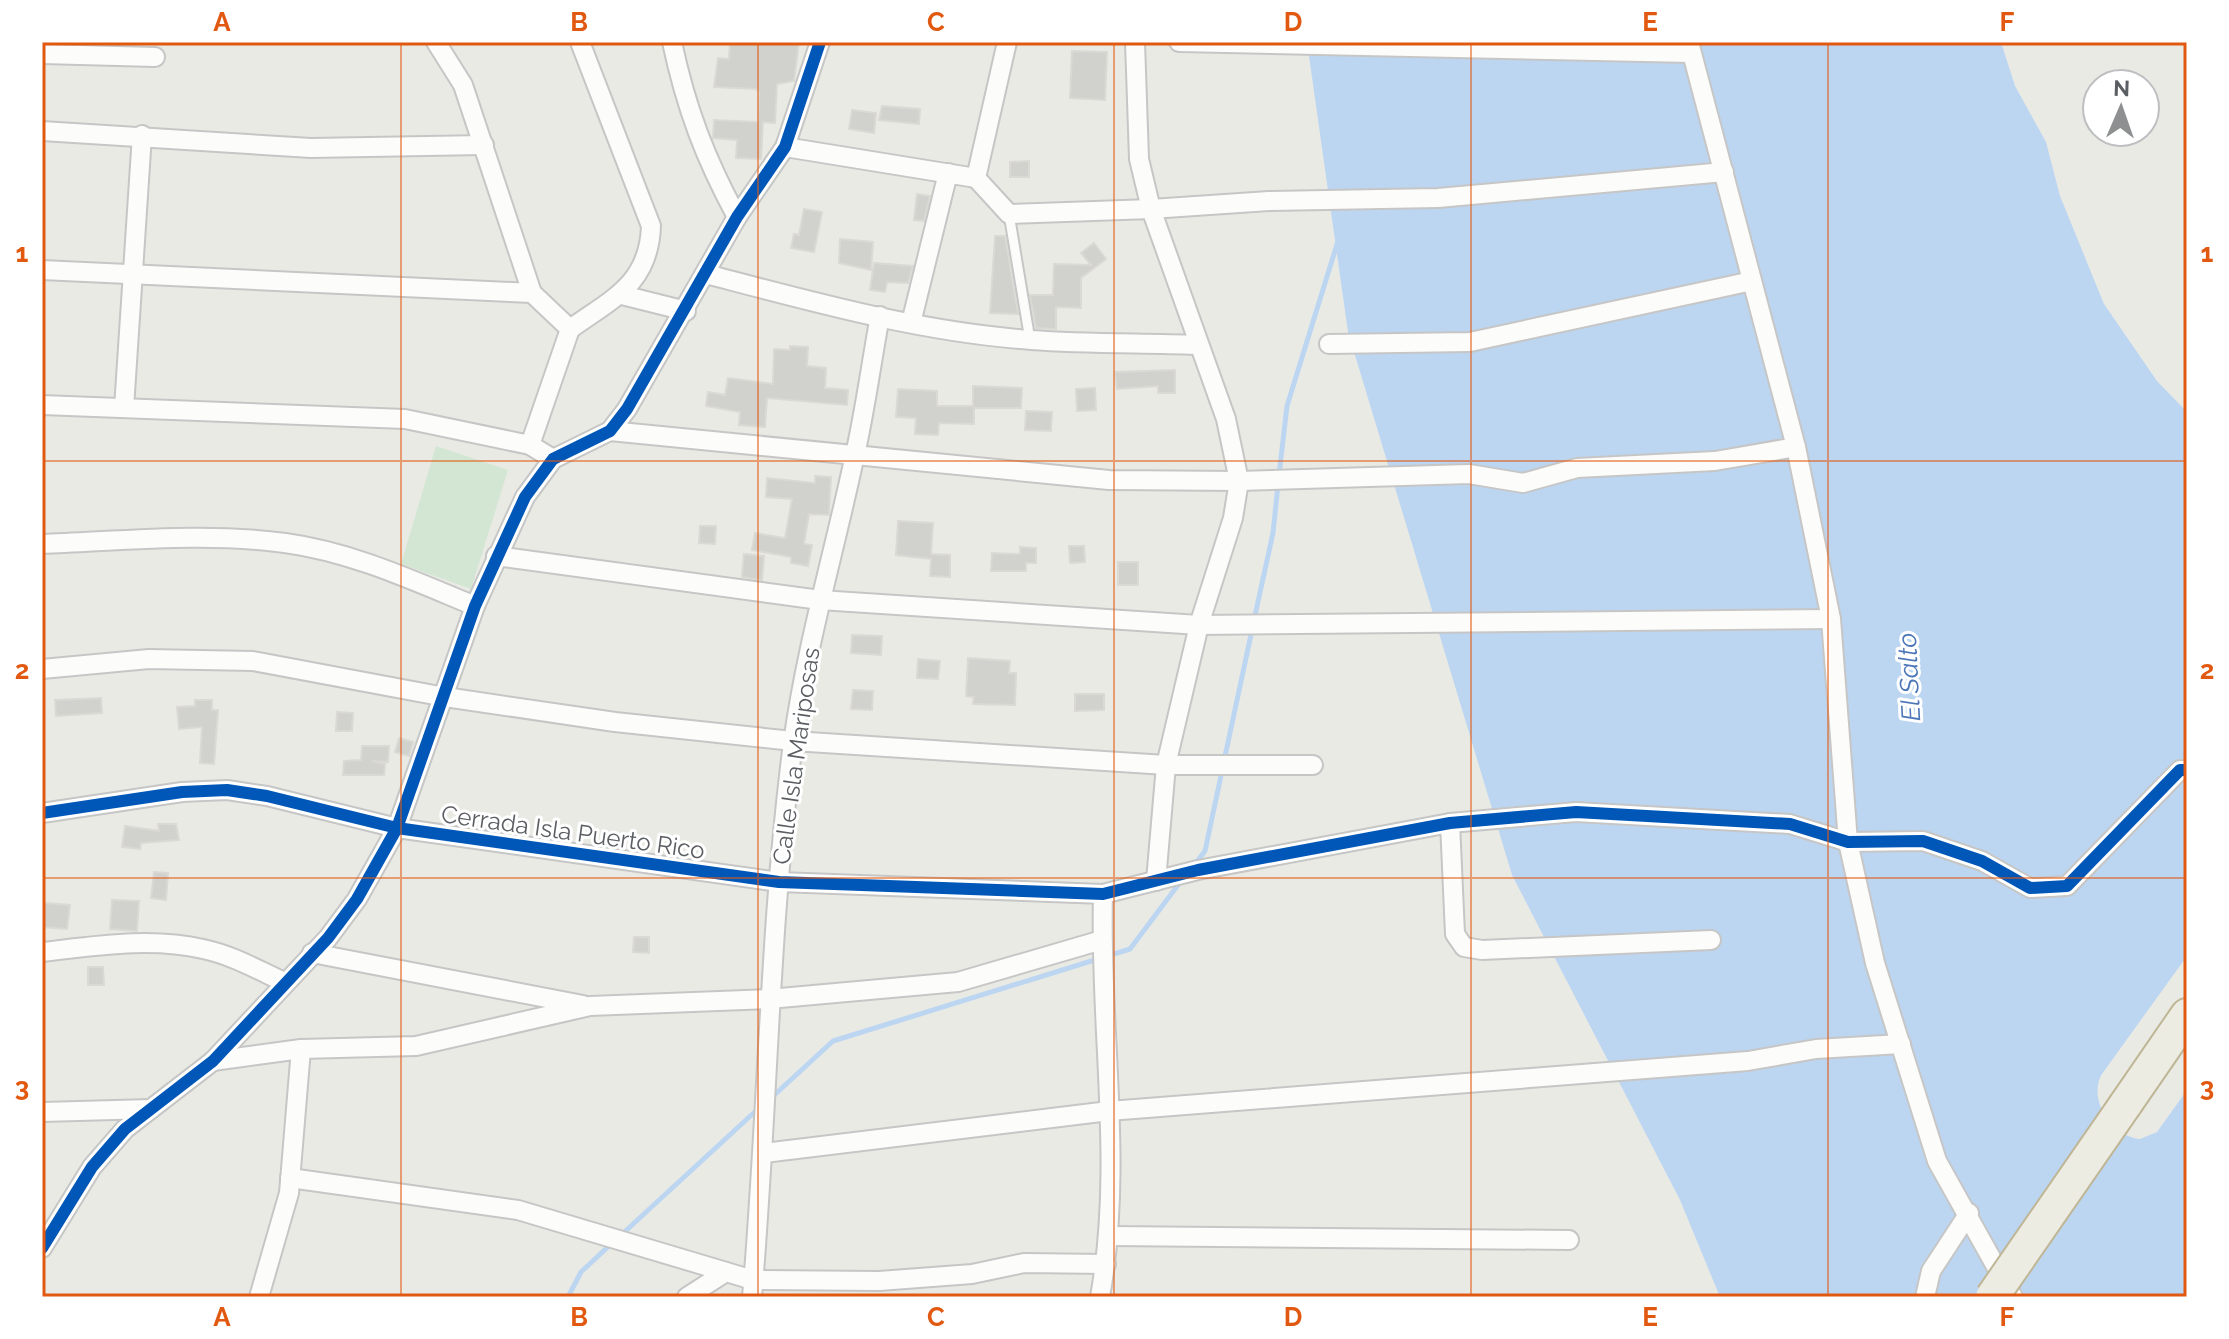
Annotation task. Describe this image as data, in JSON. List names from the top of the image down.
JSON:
{
  "streets": {
    "street": ["Calle Isla Mariposas", "Cerrada Isla Puerto Rico"]
  },
  "crossings": [
    ["Calle Isla Mariposas", "Cerrada Isla Puerto Rico"]
  ],
  "water": ["El Salto"],
  "north": "top",
  "grid": {
    "columns": [
      "A",
      "B",
      "C",
      "D",
      "E",
      "F"
    ],
    "rows": ["1", "2", "3"]
  }
}
